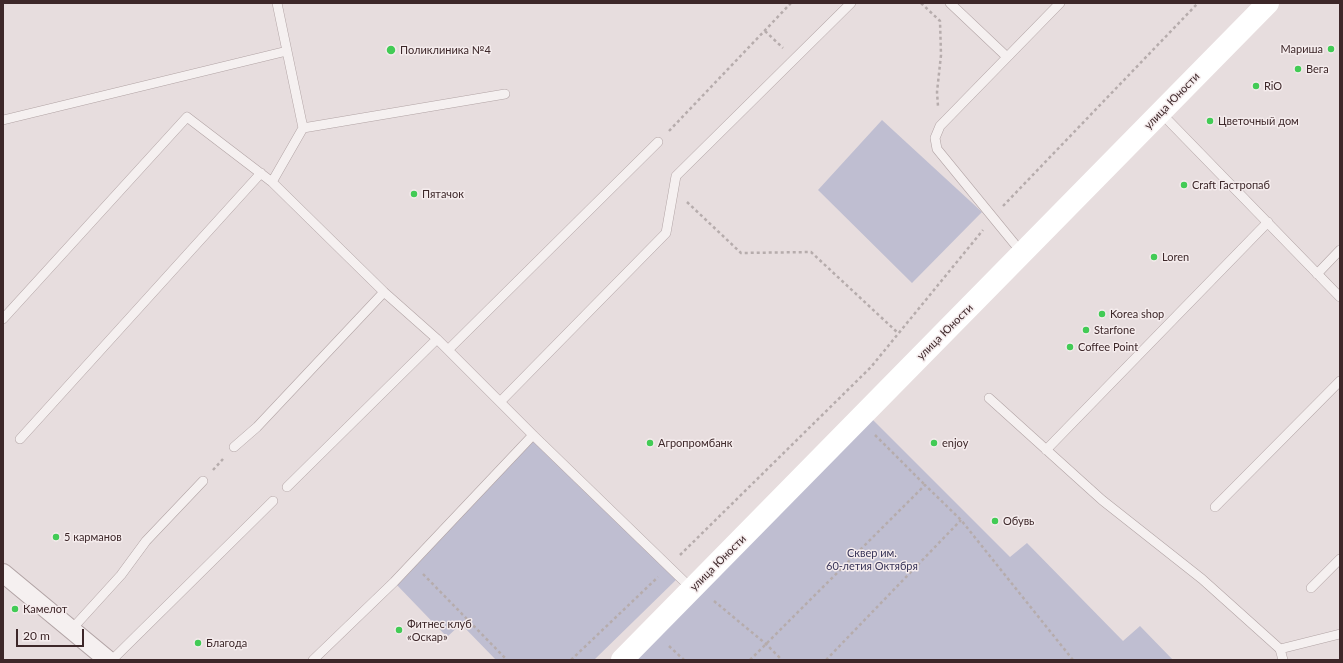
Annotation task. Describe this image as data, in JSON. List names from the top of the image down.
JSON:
{
  "streets": {
    "street": ["улица Юности"]
  },
  "parks": ["Сквер им. 60-летия Октября"],
  "places": [
    "Мариша",
    "Поликлиника №4",
    "Вега",
    "RiO",
    "Цветочный дом",
    "Craft Гастропаб",
    "Пятачок",
    "Loren",
    "Korea shop",
    "Starfone",
    "Coffee Point",
    "Агропромбанк",
    "enjoy",
    "Обувь",
    "5 карманов",
    "Камелот",
    "Фитнес клуб «Оскар»",
    "Благода"
  ],
  "scale_bar": "20 m"
}
